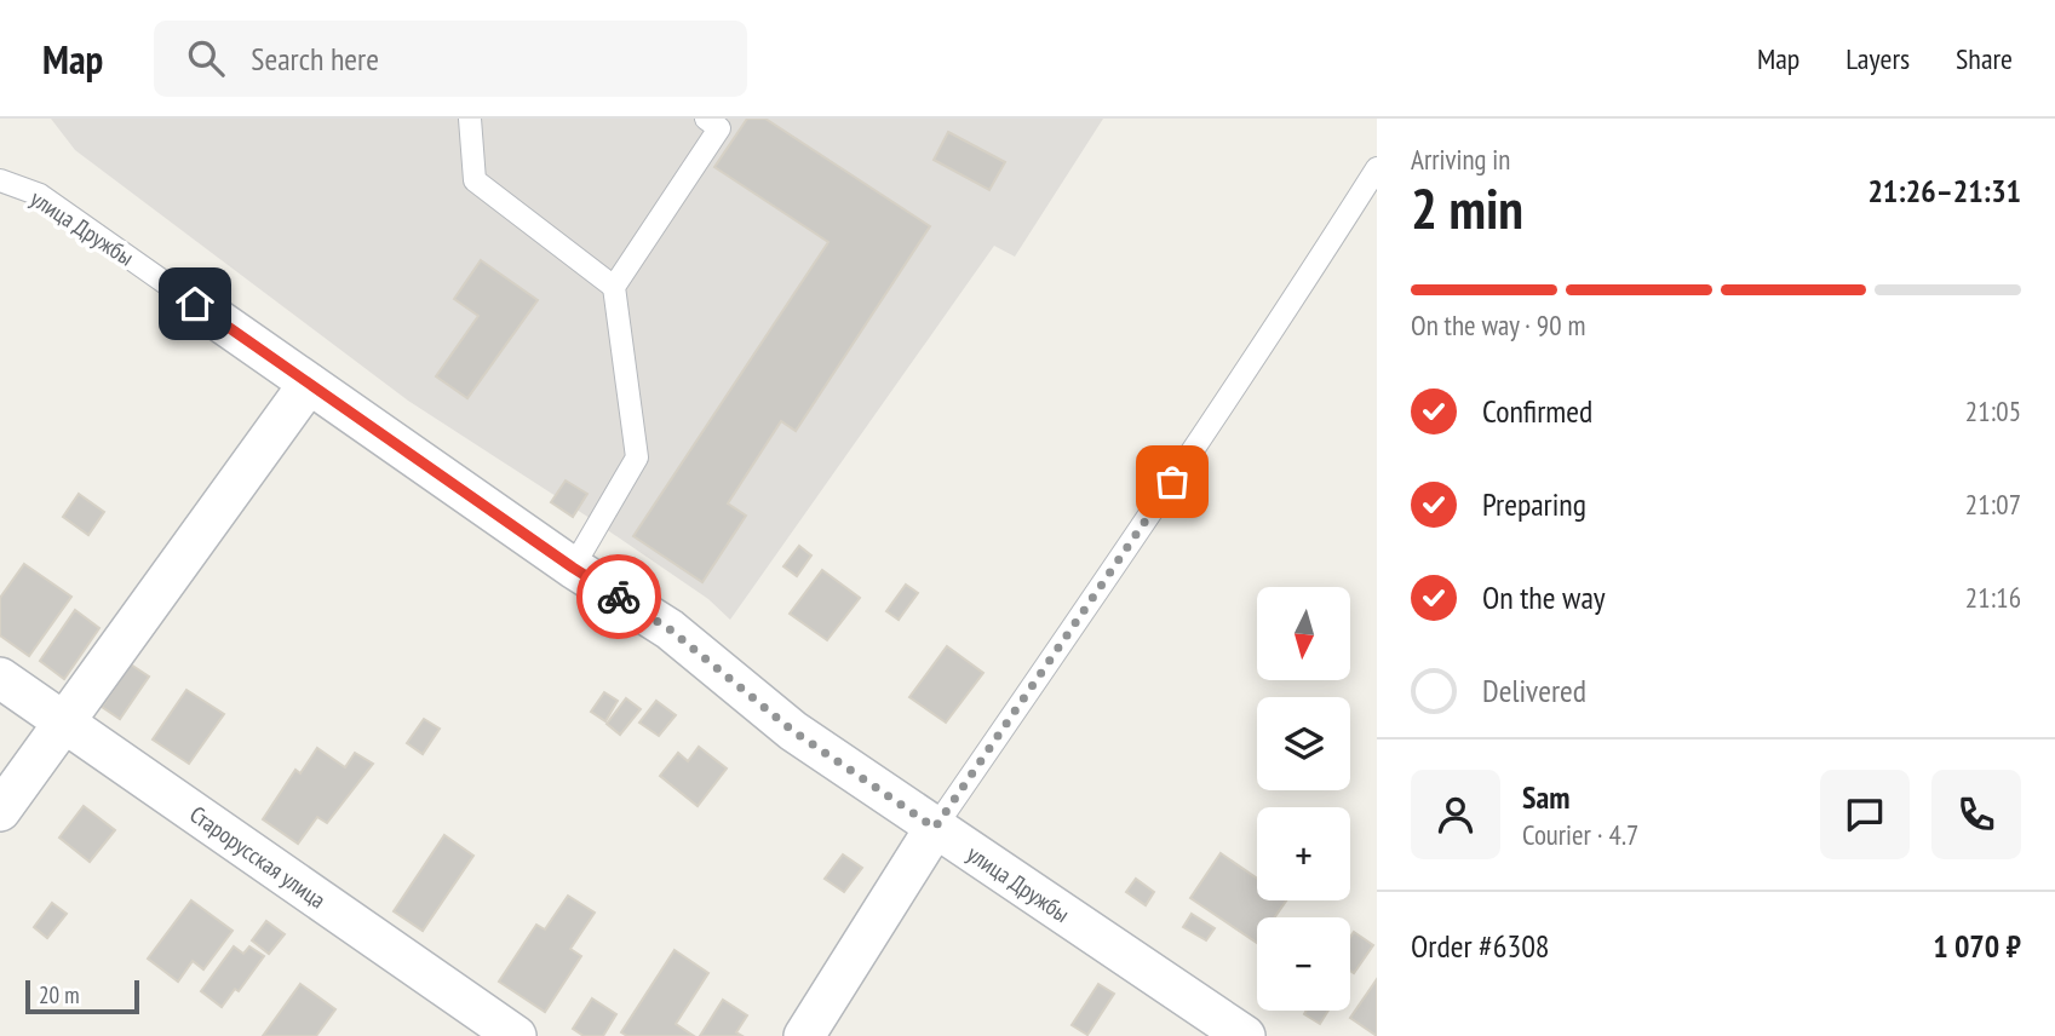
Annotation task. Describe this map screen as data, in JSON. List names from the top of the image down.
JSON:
{
  "streets": {
    "street": ["улица Дружбы", "Старорусская улица"]
  },
  "scale_bar": "20 m",
  "north": "bottom",
  "page": {
    "header": "Map",
    "search": "Search here",
    "nav": ["Map", "Layers", "Share"],
    "heading": ["2 min", "Arriving in", "21:26–21:31"],
    "panel": [
      "Sam",
      "Courier · 4.7",
      "Order #6308",
      "1 070 ₽"
    ],
    "bar": "On the way · 90 m",
    "list": [
      ["Confirmed", "21:05"],
      ["Preparing", "21:07"],
      ["On the way", "21:16"],
      "Delivered"
    ],
    "map_buttons": ["+", "−"],
    "scale": "20 m"
  }
}
